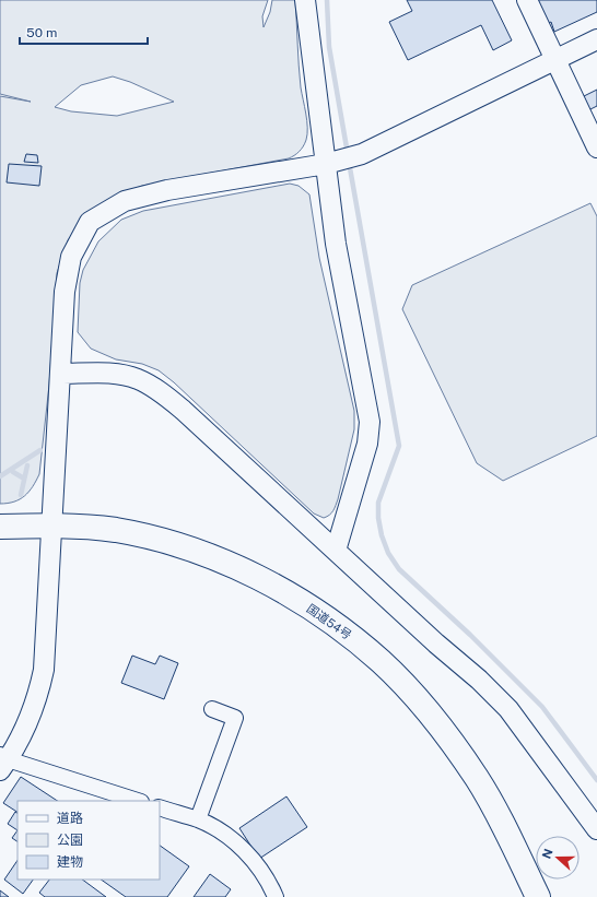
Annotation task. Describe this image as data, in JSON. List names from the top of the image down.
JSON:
{
  "streets": {
    "highway": ["国道54号"]
  },
  "legend": ["道路", "公園", "建物"],
  "scale_bar": "50 m",
  "north": "left"
}
